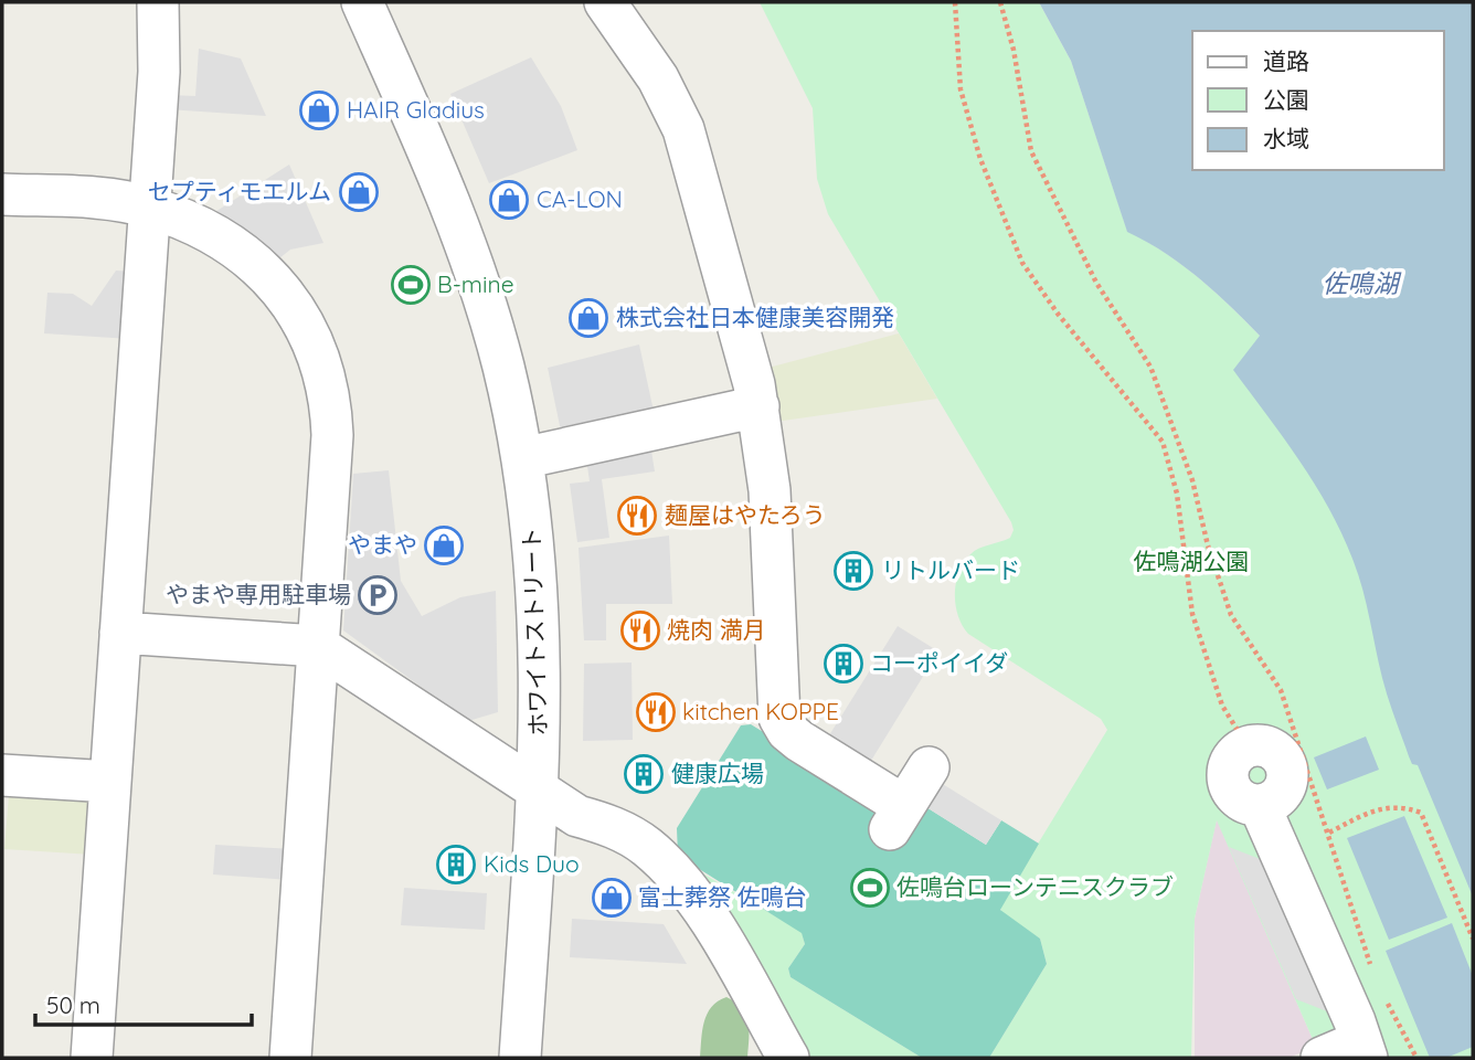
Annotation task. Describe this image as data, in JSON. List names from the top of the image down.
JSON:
{
  "streets": {
    "street": ["ホワイトストリート"]
  },
  "water": ["佐鳴湖"],
  "parks": ["佐鳴湖公園"],
  "places": {
    "shop": [
      "HAIR Gladius",
      "セプティモエルム",
      "CA-LON",
      "株式会社日本健康美容開発",
      "やまや",
      "富士葬祭 佐鳴台"
    ],
    "sports": ["B-mine", "佐鳴台ローンテニスクラブ"],
    "restaurant": ["麺屋はやたろう", "焼肉 満月", "kitchen KOPPE"],
    "building": [
      "リトルバード",
      "コーポイイダ",
      "健康広場",
      "Kids Duo"
    ],
    "parking": ["やまや専用駐車場"]
  },
  "legend": ["道路", "公園", "水域"],
  "scale_bar": "50 m"
}
